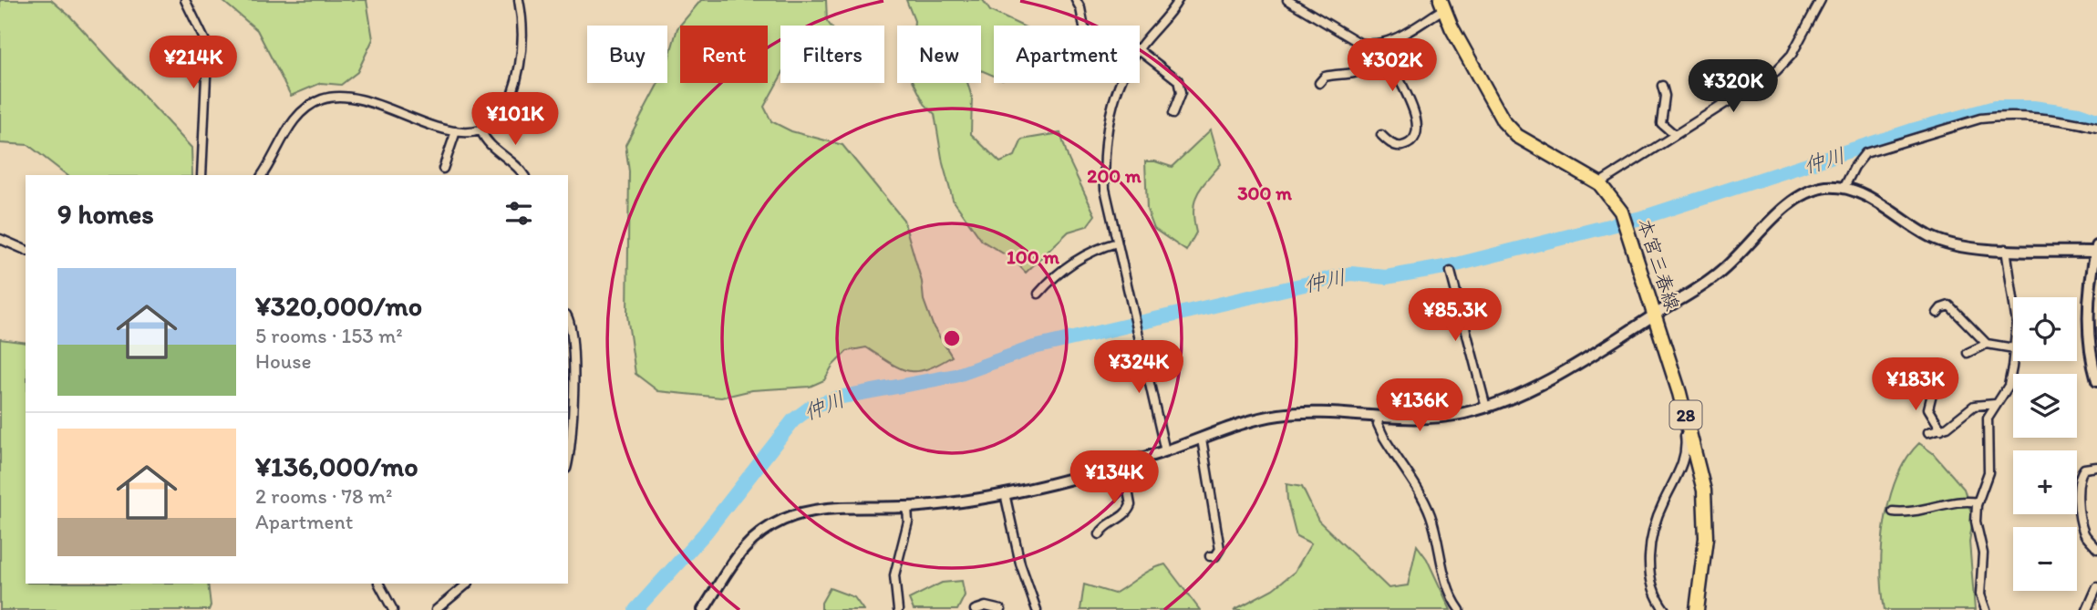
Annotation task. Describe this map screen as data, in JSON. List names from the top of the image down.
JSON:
{
  "streets": {
    "main road": ["本宮三春線", "28"]
  },
  "water": ["仲川"],
  "page": {
    "chip": [
      "Buy",
      "Rent",
      "Filters",
      "New",
      "Apartment"
    ],
    "price": [
      "¥214K",
      "¥302K",
      "¥320K",
      "¥101K",
      "¥85.3K",
      "¥324K",
      "¥183K",
      "¥136K",
      "¥134K"
    ],
    "heading": "9 homes",
    "list": [
      {
        "name": "¥320,000/mo",
        "note": "5 rooms · 153 m² · House"
      },
      {
        "name": "¥136,000/mo",
        "note": "2 rooms · 78 m² · Apartment"
      }
    ],
    "map_buttons": ["+", "−"]
  },
  "rings": ["200 m", "300 m", "100 m"]
}
